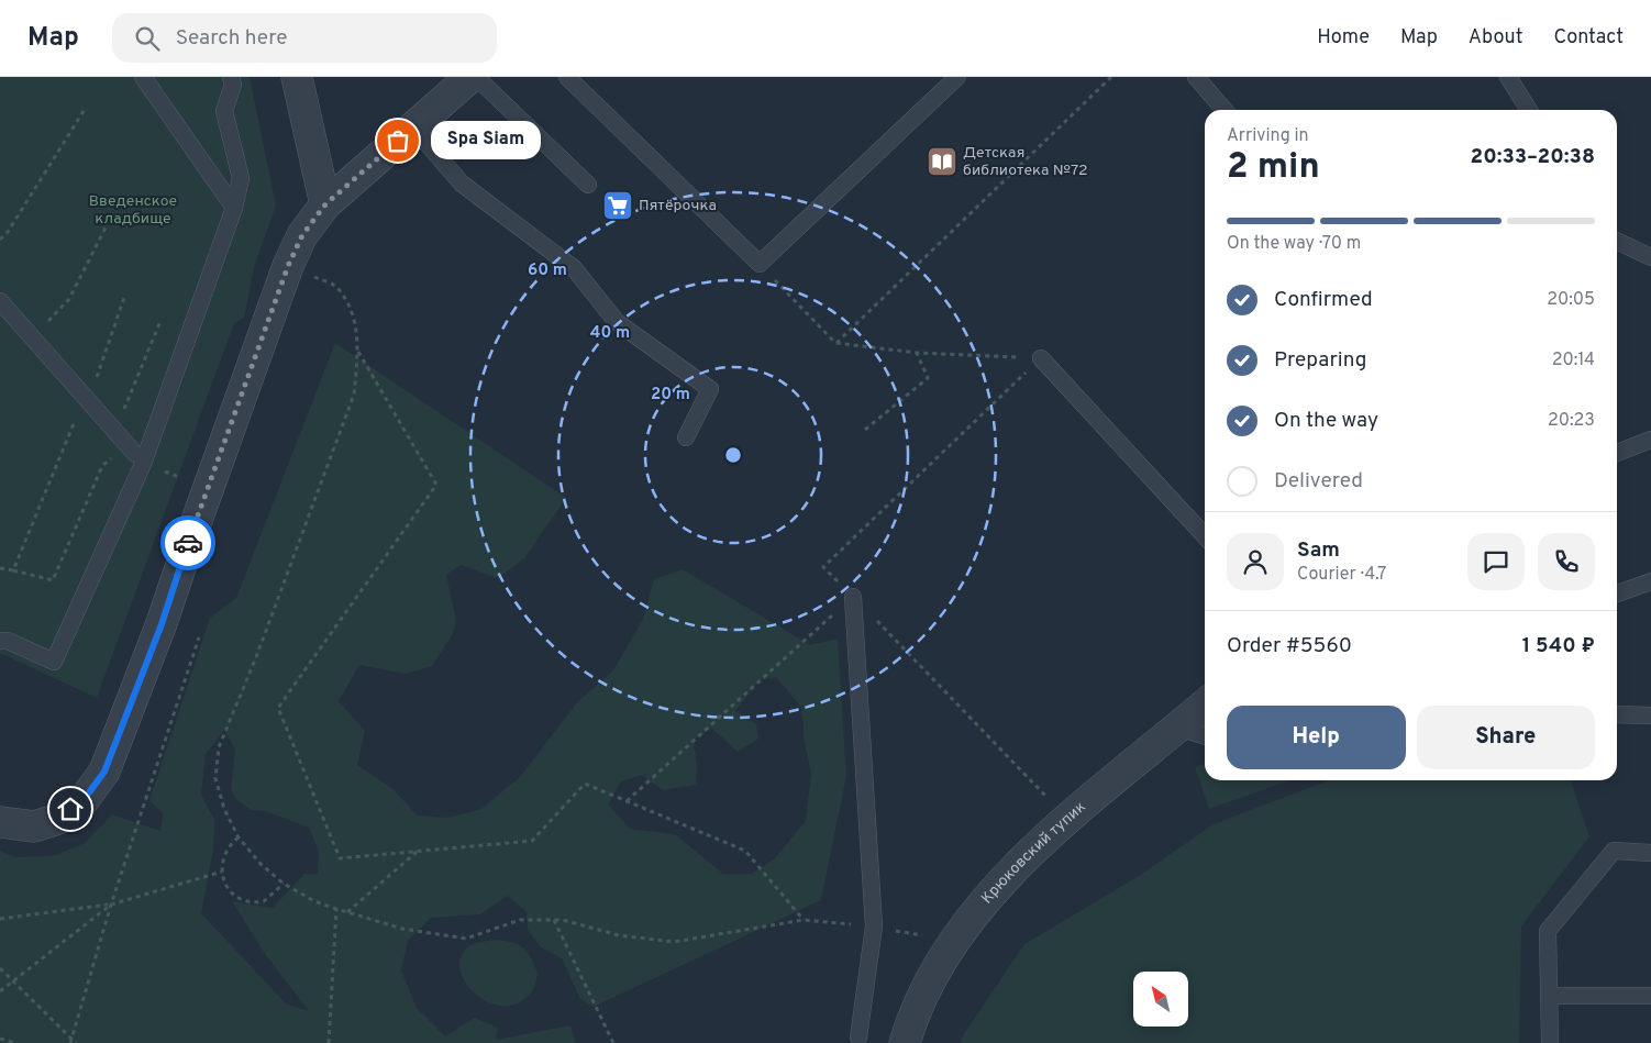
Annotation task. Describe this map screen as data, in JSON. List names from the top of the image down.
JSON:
{
  "streets": {
    "street": ["Крюковский тупик"]
  },
  "parks": ["Введенское кладбище"],
  "places": {
    "other": ["Spa Siam"],
    "library": ["Детская библиотека №72"],
    "supermarket": ["Пятёрочка"]
  },
  "north": "top left",
  "page": {
    "header": "Map",
    "search": "Search here",
    "nav": [
      "Home",
      "Map",
      "About",
      "Contact"
    ],
    "heading": ["2 min", "Arriving in", "20:33–20:38"],
    "panel": [
      "Sam",
      "Courier · 4.7",
      "Order #5560",
      "1 540 ₽"
    ],
    "bubble": "Spa Siam",
    "bar": "On the way · 70 m",
    "list": [
      ["Confirmed", "20:05"],
      ["Preparing", "20:14"],
      ["On the way", "20:23"],
      "Delivered"
    ],
    "buttons": ["Help", "Share"]
  },
  "rings": ["60 m", "40 m", "20 m"]
}
